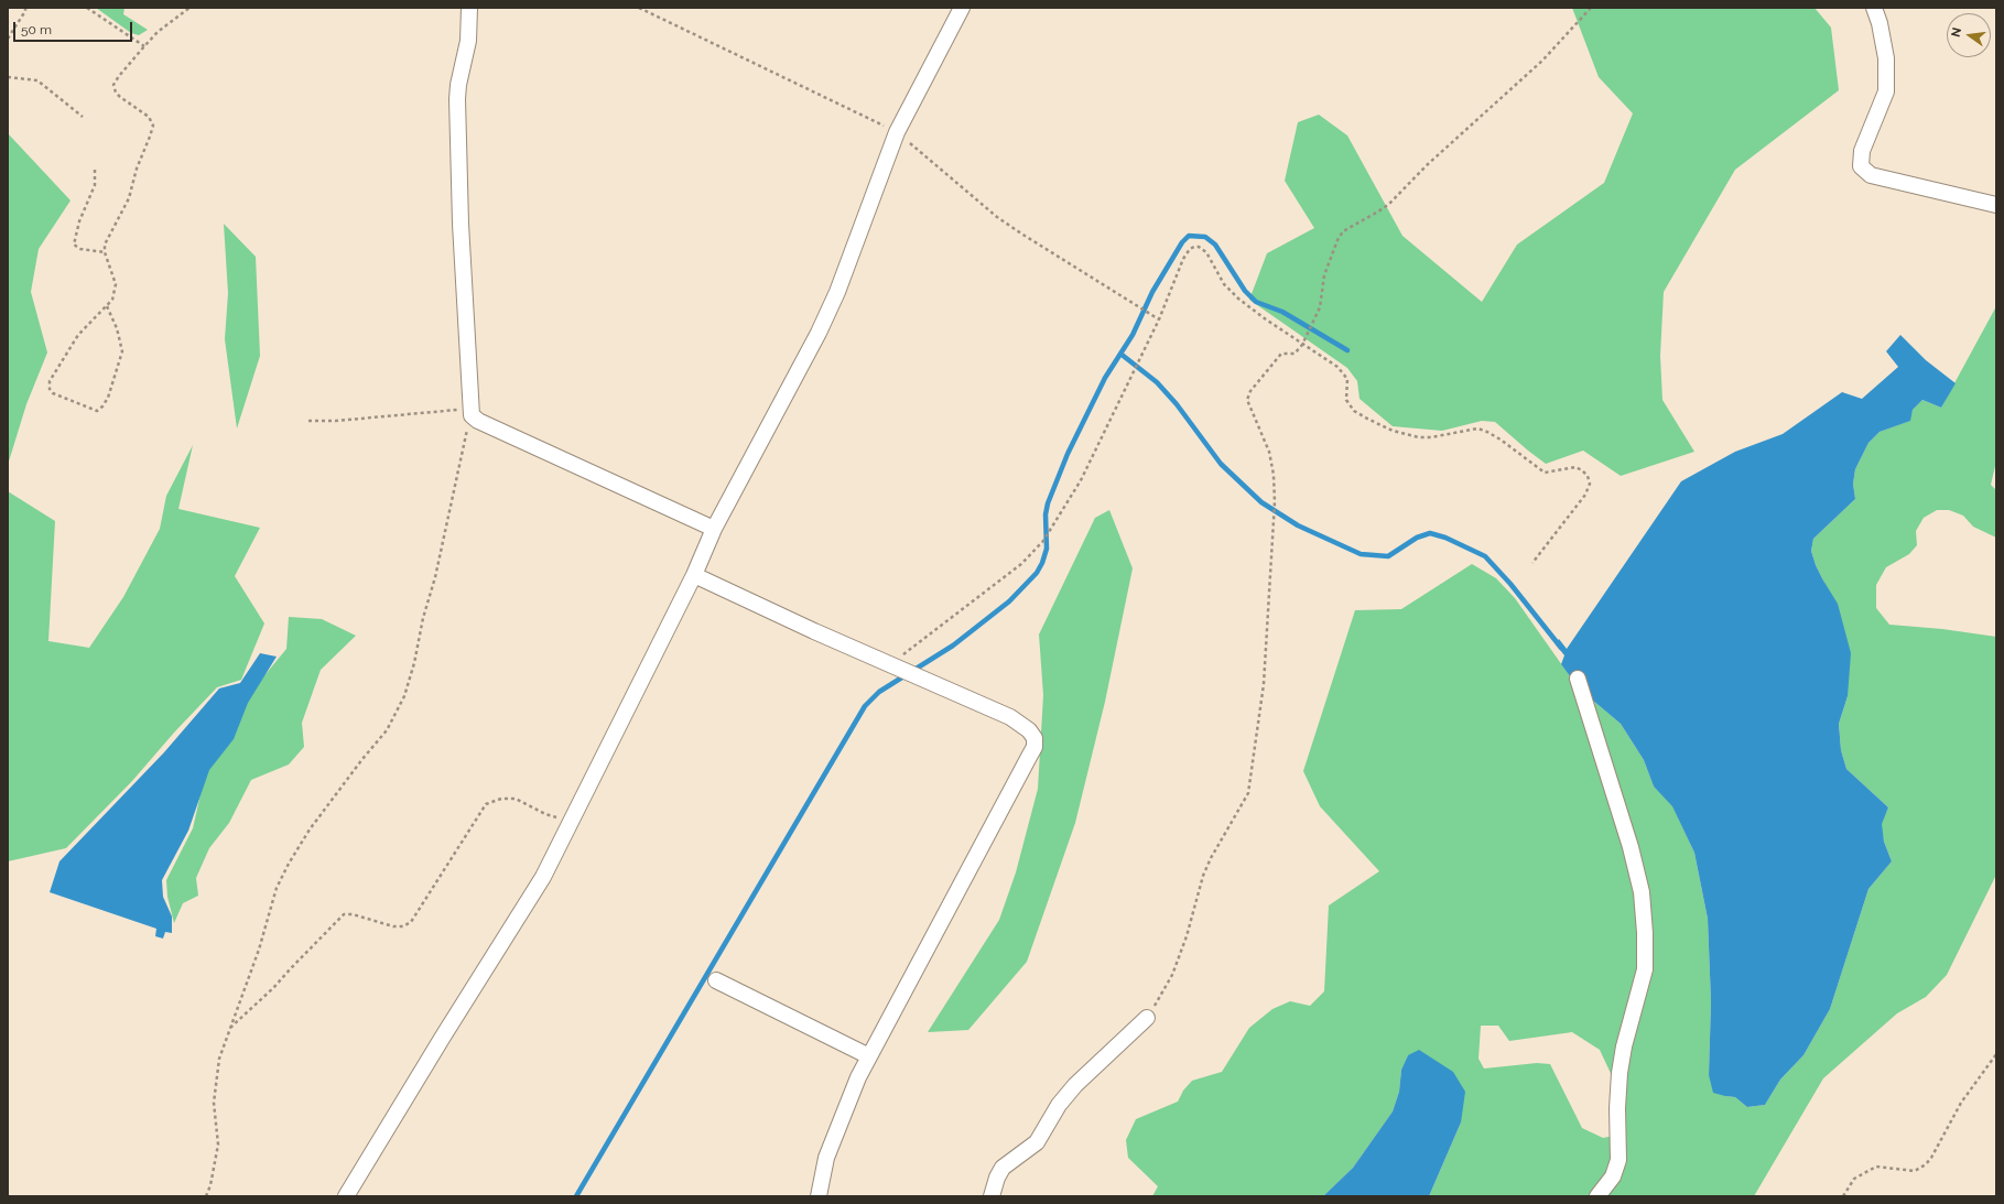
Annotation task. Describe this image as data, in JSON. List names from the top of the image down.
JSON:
{
  "scale_bar": "50 m",
  "north": "left"
}
